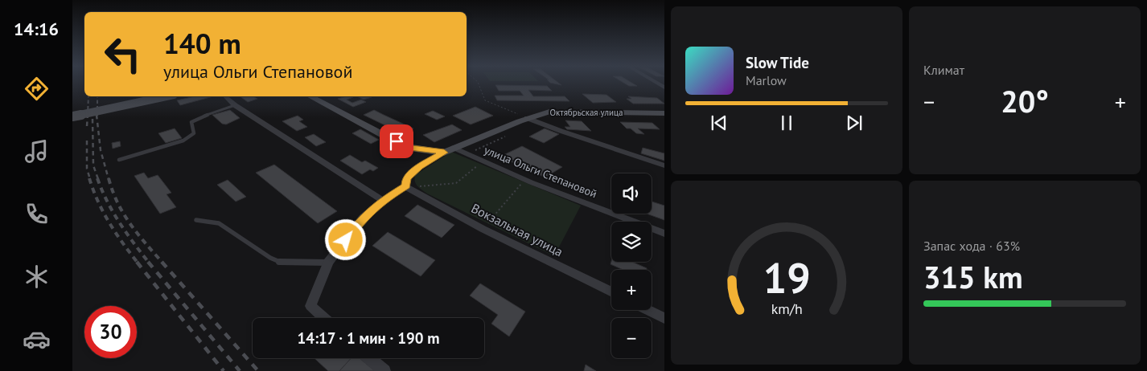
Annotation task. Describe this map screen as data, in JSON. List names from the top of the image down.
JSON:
{
  "streets": {
    "main road": ["Октябрьская улица"],
    "street": ["улица Ольги Степановой", "Вокзальная улица"]
  },
  "crossings": [
    ["Октябрьская улица", "улица Ольги Степановой"]
  ],
  "page": {
    "tabs": "14:16",
    "tile": [
      "Климат",
      ["Запас хода · 63%", "315 km"]
    ],
    "turn": ["140 m", "улица Ольги Степановой"],
    "song": ["Slow Tide", "Marlow"],
    "heat": ["−", "20°", "+"],
    "map_buttons": ["+", "−"],
    "limit": "30",
    "trip": "14:17 · 1 мин · 190 m",
    "gauge": ["19", "km/h"]
  }
}
